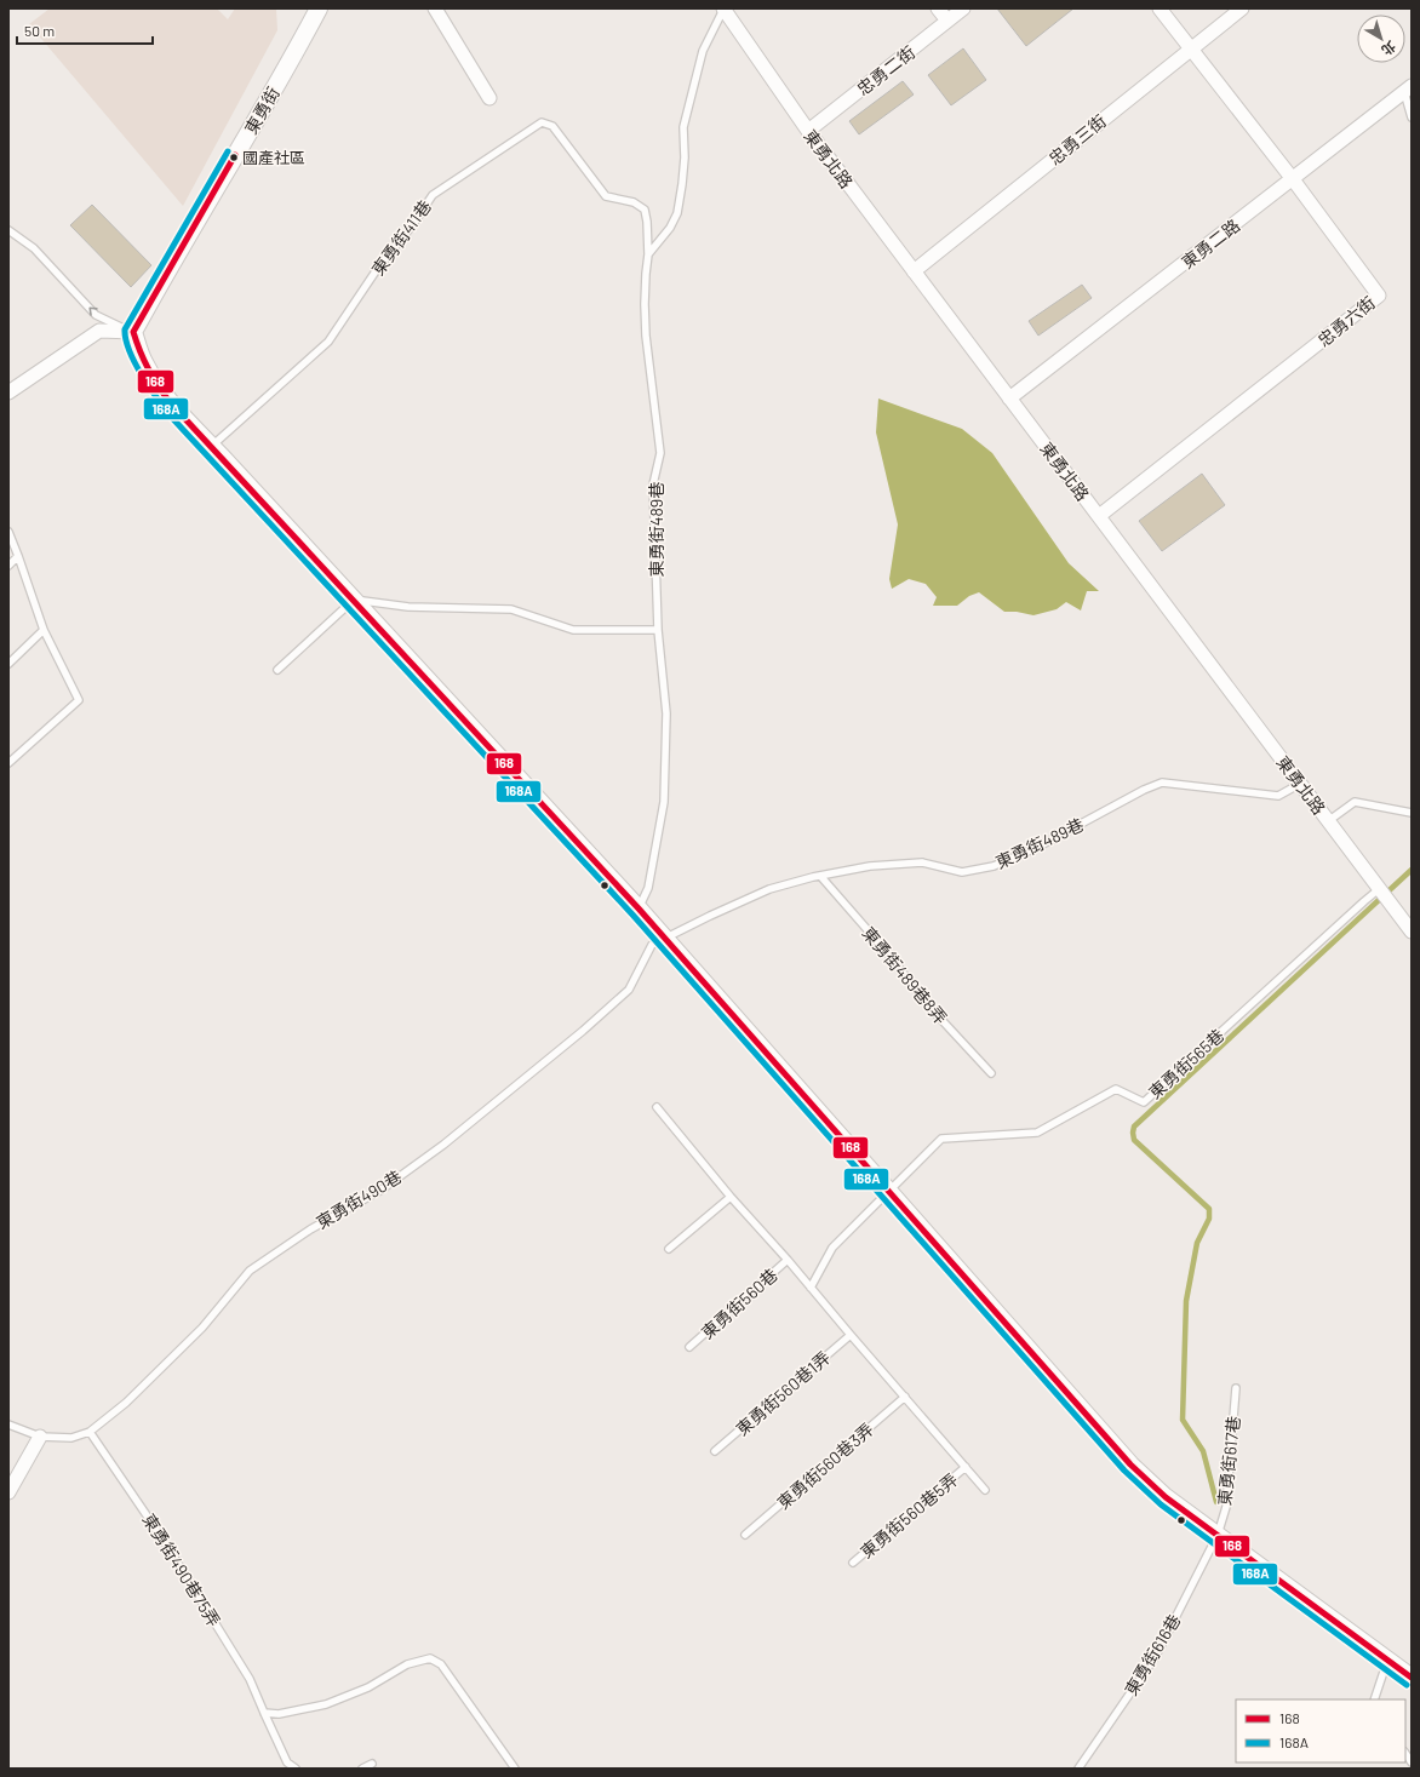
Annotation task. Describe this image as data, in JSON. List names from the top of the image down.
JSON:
{
  "streets": {
    "street": [
      "忠勇二街",
      "東勇街",
      "忠勇三街",
      "東勇北路",
      "東勇二路",
      "忠勇六街"
    ],
    "lane": [
      "東勇街411巷",
      "東勇街489巷",
      "東勇街489巷8弄",
      "東勇街565巷",
      "東勇街490巷",
      "東勇街560巷",
      "東勇街560巷1弄",
      "東勇街617巷",
      "東勇街560巷3弄",
      "東勇街560巷5弄",
      "東勇街490巷75弄",
      "東勇街616巷"
    ]
  },
  "crossings": [
    ["忠勇二街", "東勇北路"],
    ["忠勇三街", "東勇北路"],
    ["忠勇三街", "忠勇六街"],
    ["東勇北路", "東勇二路"],
    ["東勇北路", "忠勇六街"],
    ["東勇北路", "東勇街489巷"],
    ["東勇北路", "東勇街565巷"],
    ["東勇街411巷", "東勇街489巷"],
    ["東勇二路", "忠勇六街"],
    ["東勇街489巷", "東勇街489巷8弄"],
    ["東勇街489巷", "東勇街490巷"],
    ["東勇街490巷", "東勇街490巷75弄"],
    ["東勇街617巷", "東勇街616巷"]
  ],
  "places": ["國產社區"],
  "lines": ["transit line 168A", "transit line 168"],
  "legend": ["168", "168A"],
  "scale_bar": "50 m",
  "north": "bottom right"
}
